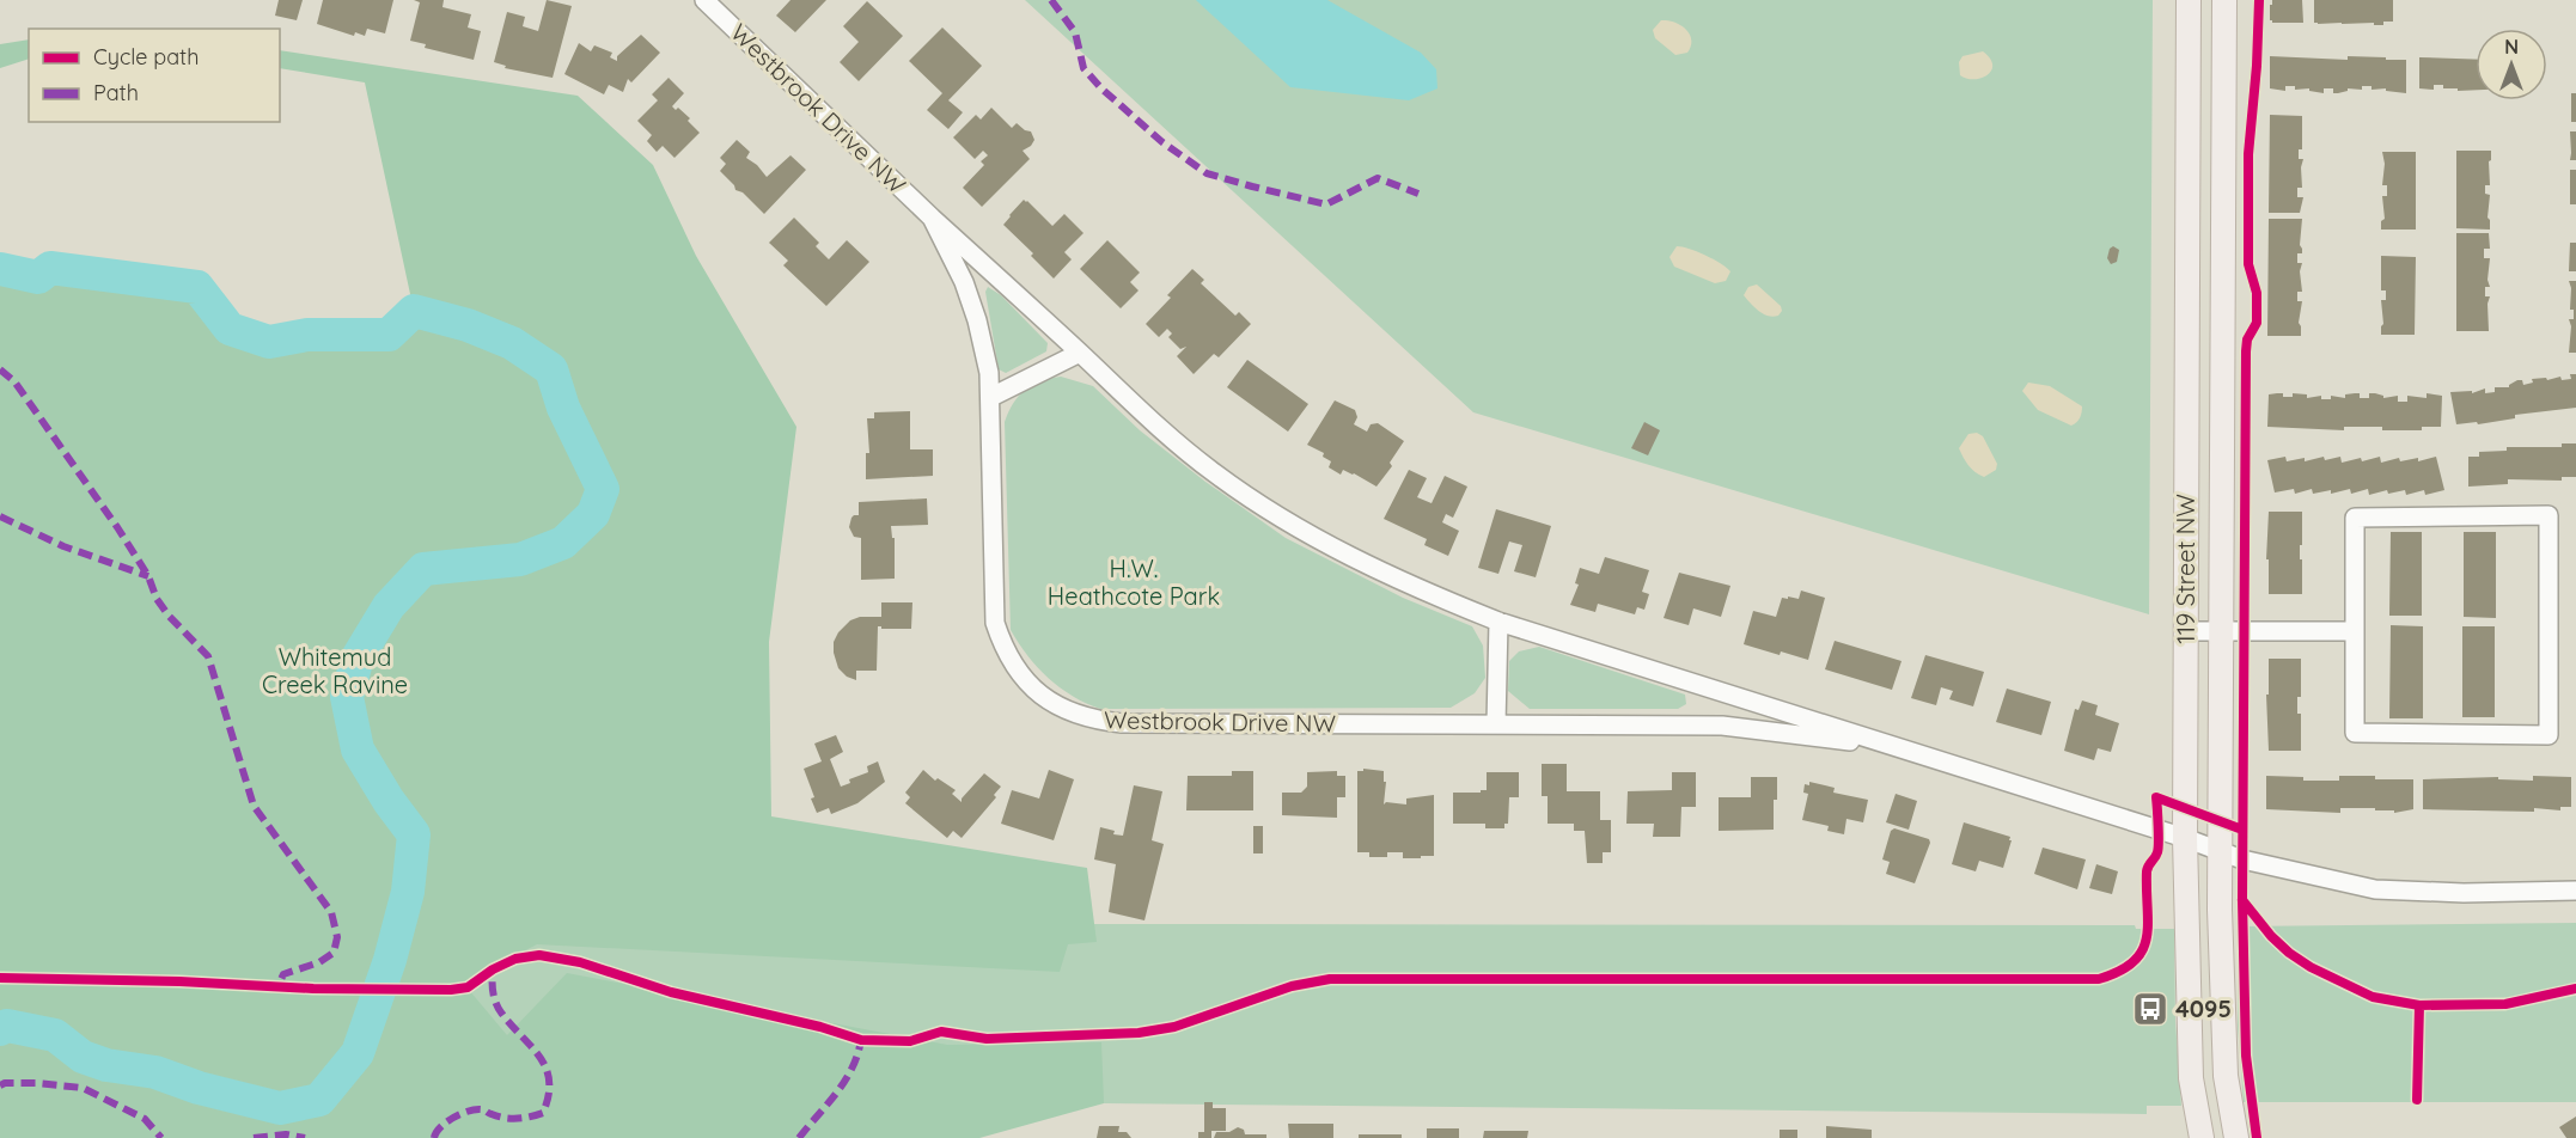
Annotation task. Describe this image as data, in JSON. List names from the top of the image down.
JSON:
{
  "streets": {
    "main road": ["119 Street NW"],
    "street": ["Westbrook Drive NW"]
  },
  "crossings": [
    ["Westbrook Drive NW", "119 Street NW"]
  ],
  "parks": ["H.W. Heathcote Park", "Whitemud Creek Ravine"],
  "places": {
    "bus stop": ["4095"]
  },
  "legend": ["Cycle path", "Path"],
  "north": "top"
}
